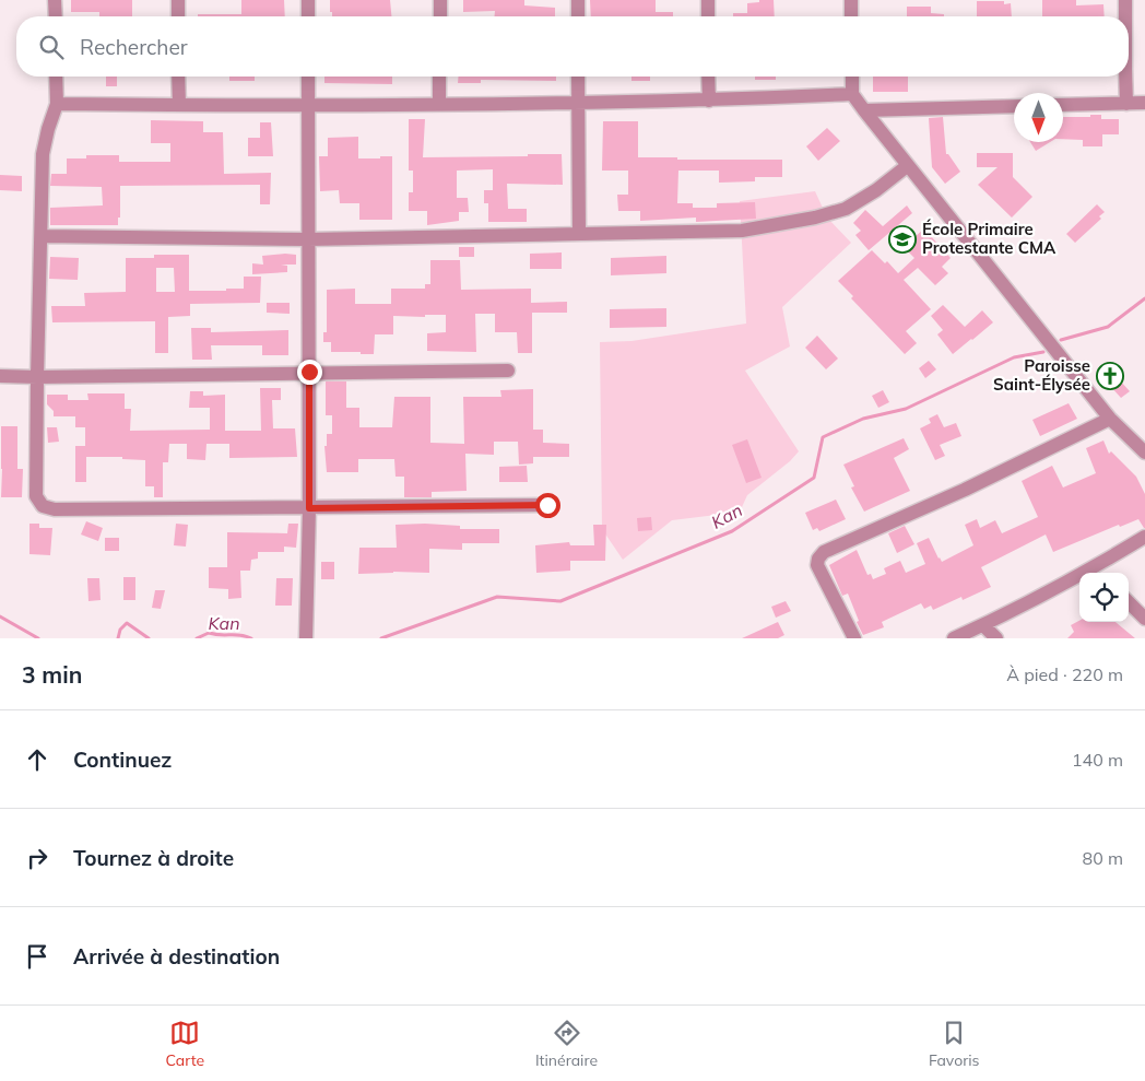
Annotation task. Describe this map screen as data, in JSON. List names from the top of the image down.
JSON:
{
  "water": ["Kan"],
  "places": {
    "school or university": ["École Primaire Protestante CMA"],
    "church": ["Paroisse Saint-Élysée"]
  },
  "north": "bottom",
  "page": {
    "search": "Rechercher",
    "heading": ["3 min", "À pied · 220 m"],
    "list": [
      ["Continuez", "140 m"],
      ["Tournez à droite", "80 m"],
      "Arrivée à destination"
    ],
    "nav": ["Carte", "Itinéraire", "Favoris"]
  }
}
